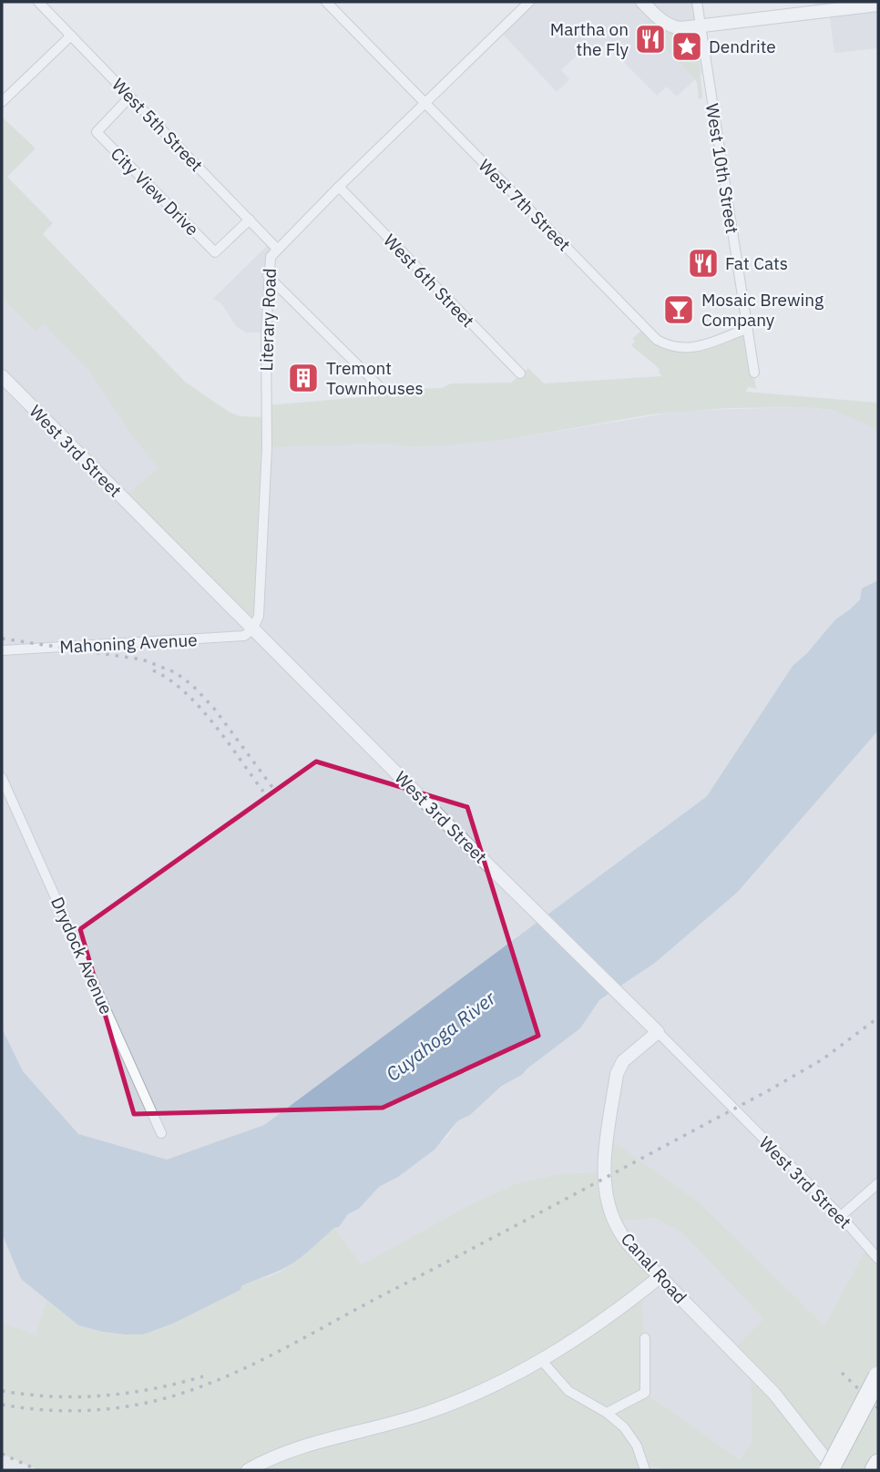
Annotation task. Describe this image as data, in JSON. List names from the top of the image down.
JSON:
{
  "streets": {
    "street": [
      "West 5th Street",
      "West 10th Street",
      "City View Drive",
      "West 7th Street",
      "West 6th Street",
      "Literary Road",
      "West 3rd Street",
      "Mahoning Avenue",
      "Drydock Avenue",
      "Canal Road"
    ]
  },
  "crossings": [
    ["West 5th Street", "City View Drive"],
    ["West 5th Street", "Literary Road"],
    ["West 10th Street", "West 7th Street"],
    ["West 7th Street", "Literary Road"],
    ["West 6th Street", "Literary Road"],
    ["Literary Road", "West 3rd Street"],
    ["Literary Road", "Mahoning Avenue"],
    ["West 3rd Street", "Mahoning Avenue"],
    ["West 3rd Street", "Canal Road"]
  ],
  "water": ["Cuyahoga River"],
  "places": {
    "restaurant": ["Martha on the Fly", "Fat Cats"],
    "place": ["Dendrite"],
    "bar": ["Mosaic Brewing Company"],
    "building": ["Tremont Townhouses"]
  }
}
